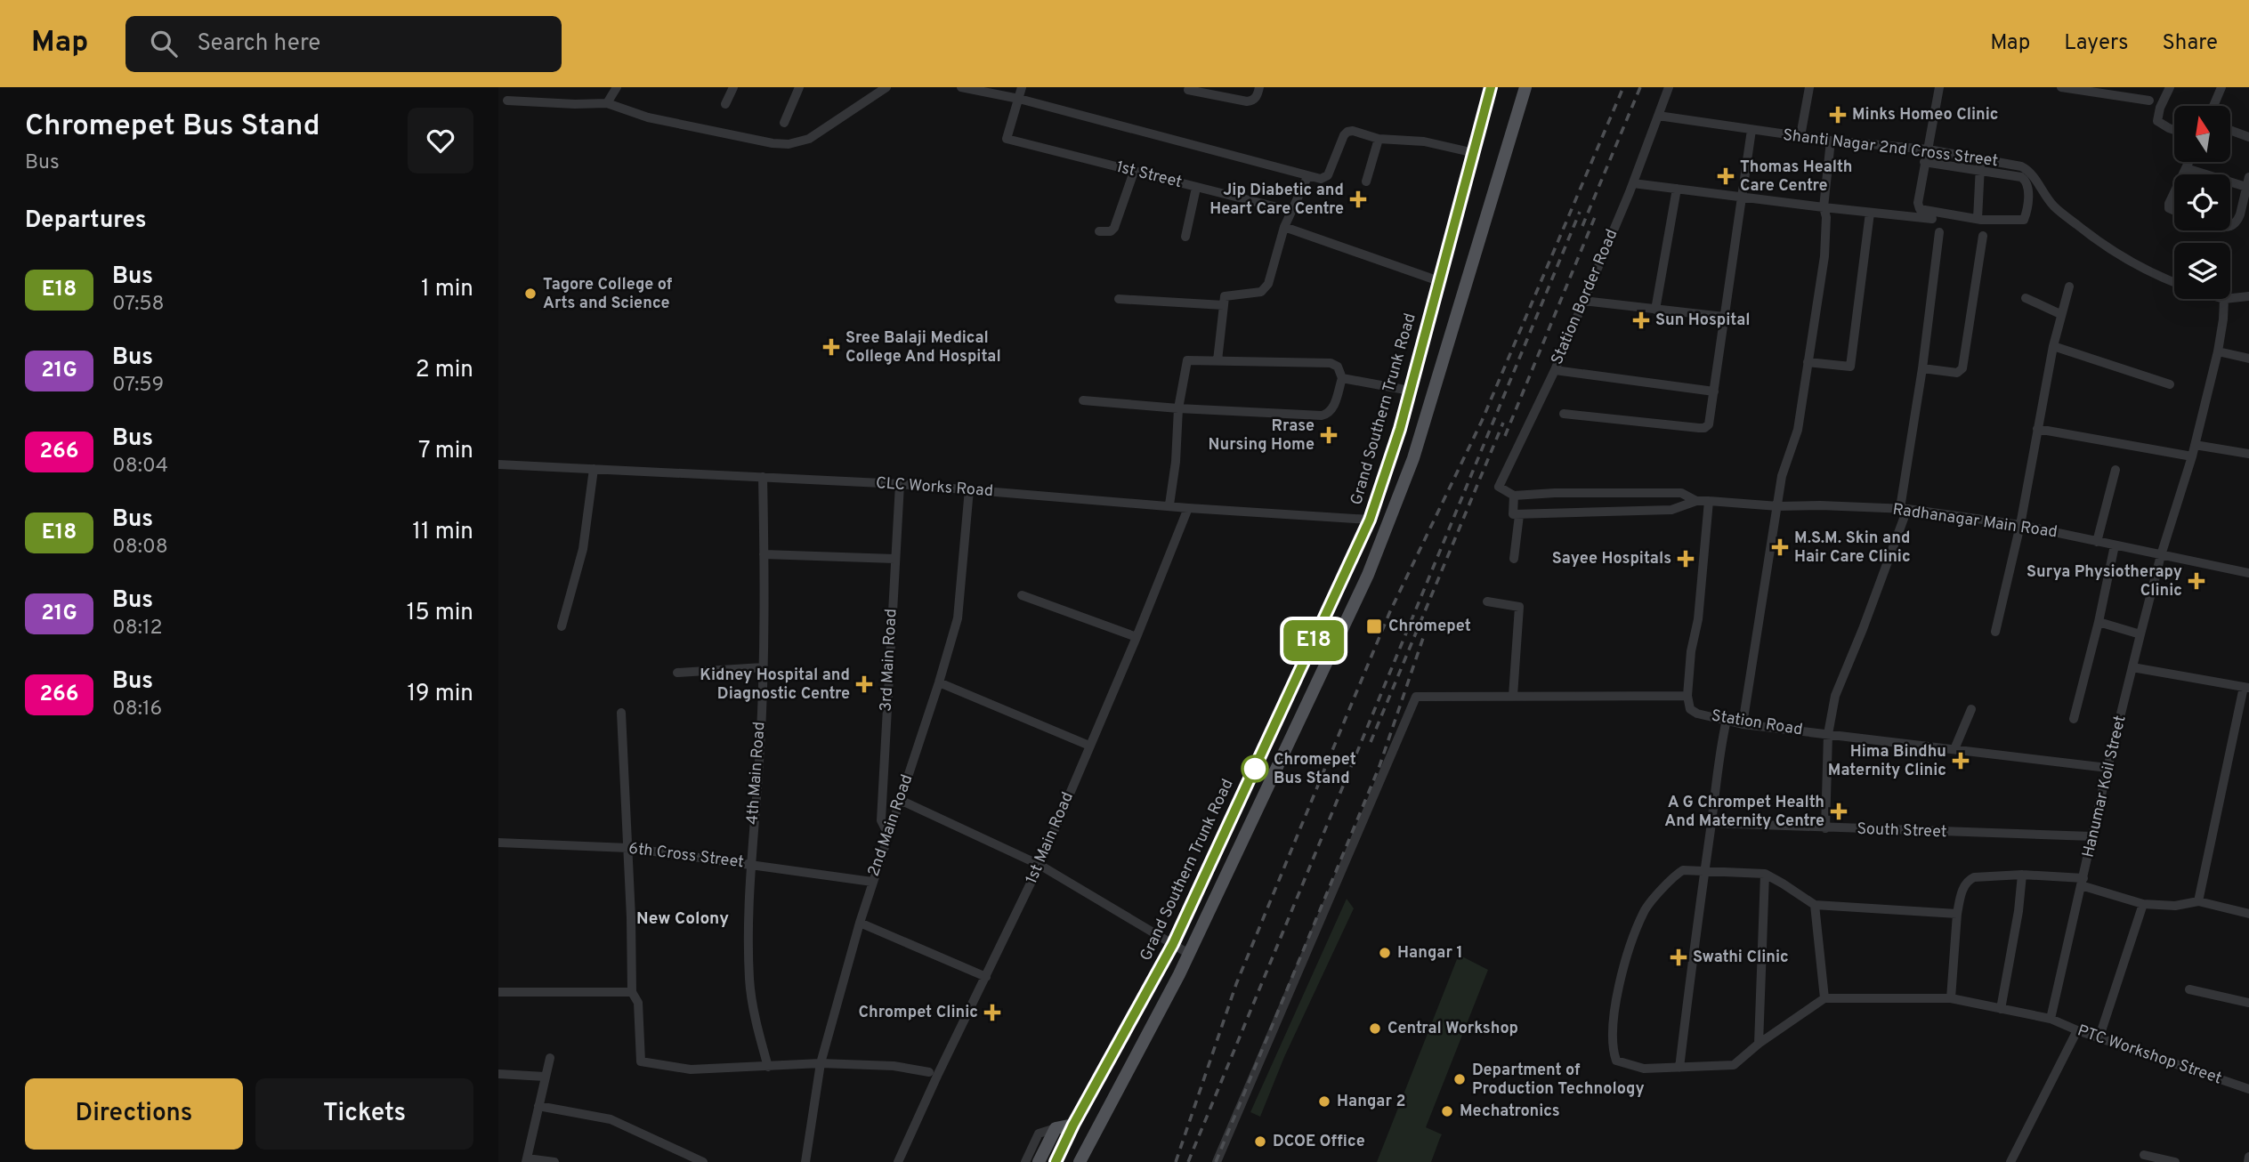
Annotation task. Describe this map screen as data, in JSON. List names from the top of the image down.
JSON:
{
  "streets": {
    "main road": ["Grand Southern Trunk Road"],
    "street": [
      "Shanti Nagar 2nd Cross Street",
      "1st Street",
      "Station Border Road",
      "CLC Works Road",
      "Radhanagar Main Road",
      "3rd Main Road",
      "Station Road",
      "4th Main Road",
      "Hanumar Koil Street",
      "2nd Main Road",
      "South Street",
      "1st Main Road",
      "6th Cross Street",
      "PTC Workshop Street"
    ]
  },
  "crossings": [
    ["Shanti Nagar 2nd Cross Street", "Station Border Road"],
    ["Grand Southern Trunk Road", "CLC Works Road"],
    ["CLC Works Road", "3rd Main Road"],
    ["CLC Works Road", "4th Main Road"],
    ["CLC Works Road", "2nd Main Road"],
    ["CLC Works Road", "1st Main Road"],
    ["Radhanagar Main Road", "Hanumar Koil Street"],
    ["3rd Main Road", "2nd Main Road"],
    ["Station Road", "Hanumar Koil Street"],
    ["4th Main Road", "6th Cross Street"],
    ["Hanumar Koil Street", "South Street"],
    ["Hanumar Koil Street", "PTC Workshop Street"],
    ["2nd Main Road", "6th Cross Street"]
  ],
  "districts": ["New Colony"],
  "places": {
    "health": [
      "Minks Homeo Clinic",
      "Thomas Health Care Centre",
      "Jip Diabetic and Heart Care Centre",
      "Sun Hospital",
      "Sree Balaji Medical College And Hospital",
      "Rrase Nursing Home",
      "M.S.M. Skin and Hair Care Clinic",
      "Sayee Hospitals",
      "Surya Physiotherapy Clinic",
      "Kidney Hospital and Diagnostic Centre",
      "Hima Bindhu Maternity Clinic",
      "A G Chrompet Health And Maternity Centre",
      "Swathi Clinic",
      "Chrompet Clinic"
    ],
    "other": [
      "Tagore College of Arts and Science",
      "Chromepet Bus Stand",
      "Hangar 1",
      "Central Workshop",
      "Department of Production Technology",
      "Hangar 2",
      "Mechatronics",
      "DCOE Office"
    ],
    "transit": ["Chromepet"]
  },
  "lines": ["bus line E18"],
  "north": "top",
  "page": {
    "header": "Map",
    "search": "Search here",
    "nav": ["Map", "Layers", "Share"],
    "heading": [
      ["Chromepet Bus Stand", "Bus"],
      "Departures"
    ],
    "on_map": "E18",
    "list": [
      {
        "mark": "E18",
        "name": "Bus",
        "note": "07:58",
        "value": "1 min"
      },
      {
        "mark": "21G",
        "name": "Bus",
        "note": "07:59",
        "value": "2 min"
      },
      {
        "mark": "266",
        "name": "Bus",
        "note": "08:04",
        "value": "7 min"
      },
      {
        "mark": "E18",
        "name": "Bus",
        "note": "08:08",
        "value": "11 min"
      },
      {
        "mark": "21G",
        "name": "Bus",
        "note": "08:12",
        "value": "15 min"
      },
      {
        "mark": "266",
        "name": "Bus",
        "note": "08:16",
        "value": "19 min"
      }
    ],
    "buttons": ["Directions", "Tickets"]
  }
}
